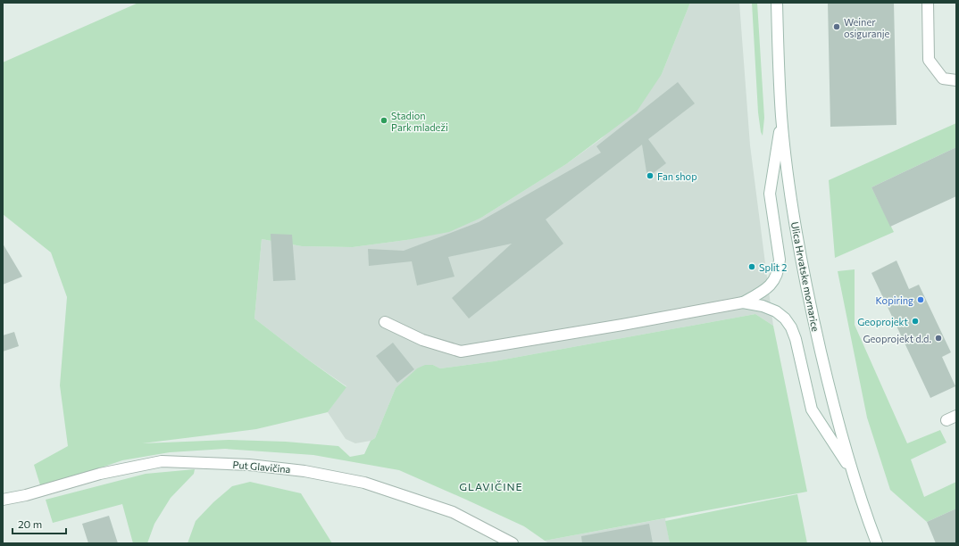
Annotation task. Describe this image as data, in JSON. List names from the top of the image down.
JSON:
{
  "streets": {
    "street": ["Ulica Hrvatske mornarice", "Put Glavičina"]
  },
  "districts": ["GLAVIČINE"],
  "places": [
    "Weiner osiguranje",
    "Stadion Park mladeži",
    "Fan shop",
    "Split 2",
    "Kopiring",
    "Geoprojekt",
    "Geoprojekt d.d."
  ],
  "scale_bar": "20 m"
}
